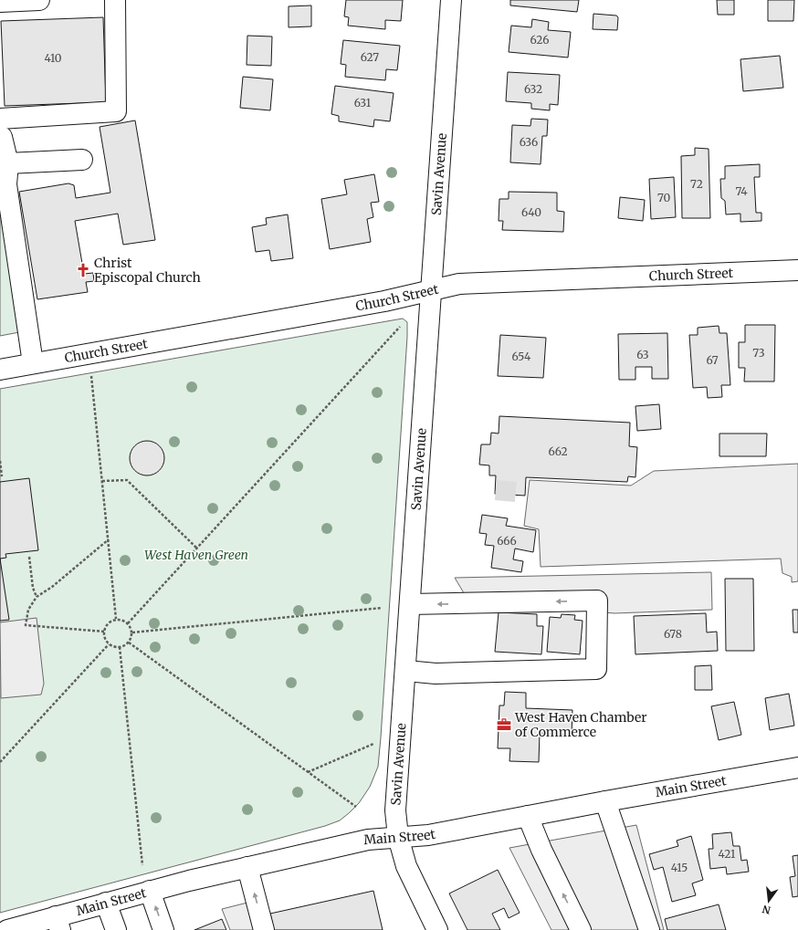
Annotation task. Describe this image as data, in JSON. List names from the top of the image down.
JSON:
{
  "streets": {
    "street": ["Savin Avenue", "Church Street", "Main Street"]
  },
  "crossings": [
    ["Savin Avenue", "Church Street"],
    ["Savin Avenue", "Main Street"]
  ],
  "parks": ["West Haven Green"],
  "places": {
    "church": ["Christ Episcopal Church"],
    "office": ["West Haven Chamber of Commerce"]
  },
  "house_numbers": [
    "626",
    "627",
    "410",
    "632",
    "631",
    "636",
    "72",
    "74",
    "70",
    "640",
    "73",
    "63",
    "654",
    "67",
    "662",
    "666",
    "678",
    "421",
    "415"
  ],
  "north": "bottom"
}
